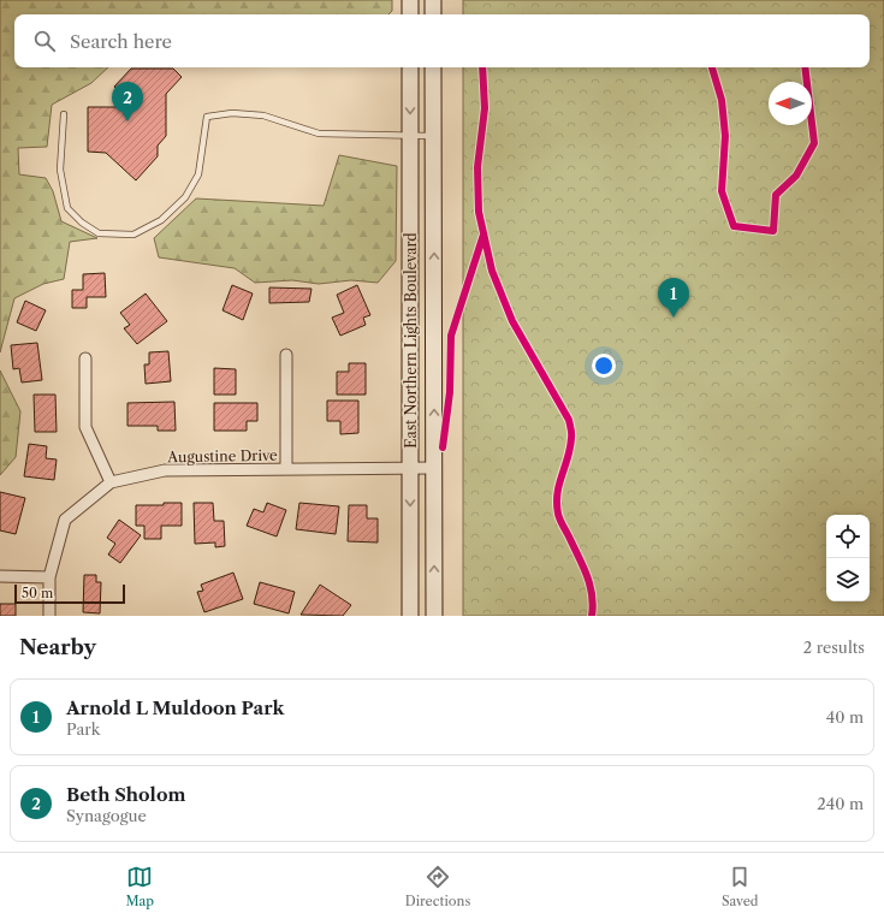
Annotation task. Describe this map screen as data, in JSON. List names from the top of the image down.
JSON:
{
  "streets": {
    "main road": ["East Northern Lights Boulevard"],
    "street": ["Augustine Drive"]
  },
  "crossings": [
    ["East Northern Lights Boulevard", "Augustine Drive"]
  ],
  "scale_bar": "50 m",
  "north": "left",
  "page": {
    "search": "Search here",
    "pins": ["2", "1"],
    "scale": "50 m",
    "heading": ["Nearby", "2 results"],
    "list": [
      {
        "mark": "1",
        "name": "Arnold L Muldoon Park",
        "note": "Park",
        "value": "40 m"
      },
      {
        "mark": "2",
        "name": "Beth Sholom",
        "note": "Synagogue",
        "value": "240 m"
      }
    ],
    "nav": ["Map", "Directions", "Saved"]
  }
}
